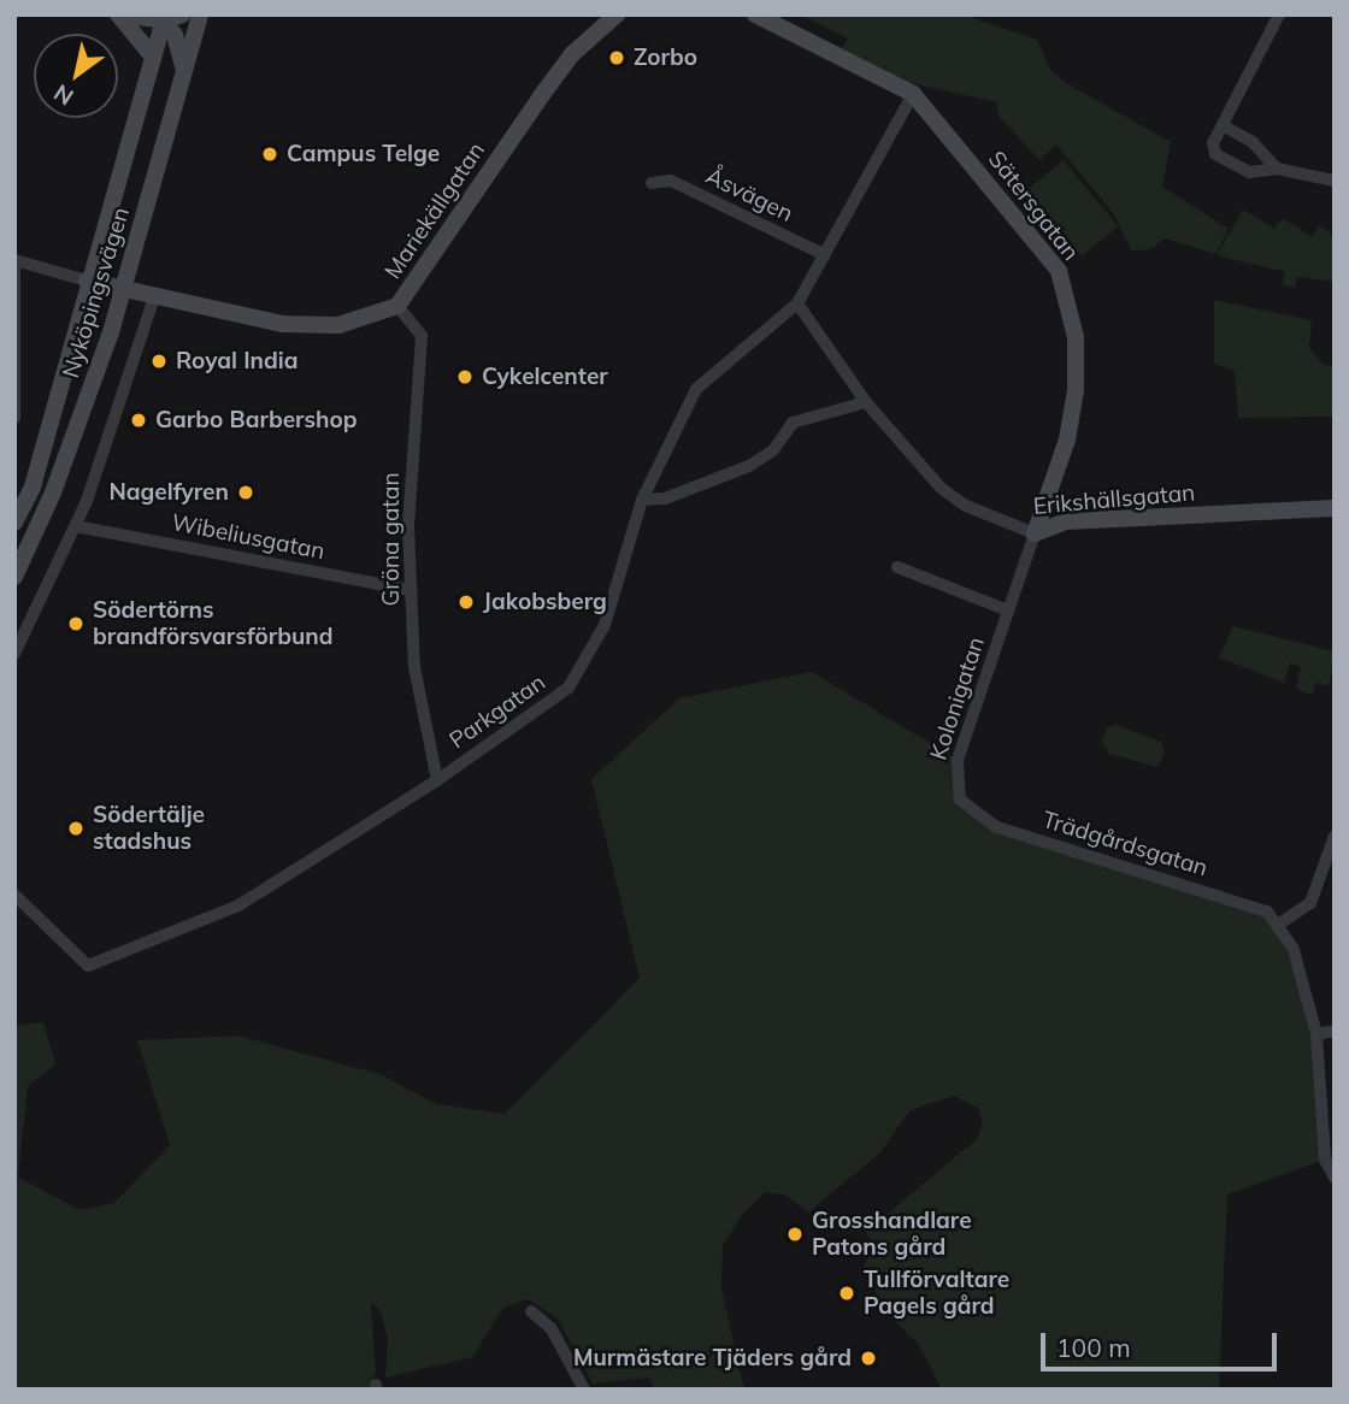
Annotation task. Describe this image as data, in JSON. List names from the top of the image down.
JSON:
{
  "streets": {
    "street": [
      "Åsvägen",
      "Sätersgatan",
      "Mariekällgatan",
      "Nyköpingsvägen",
      "Erikshällsgatan",
      "Wibeliusgatan",
      "Gröna gatan",
      "Kolonigatan",
      "Parkgatan",
      "Trädgårdsgatan"
    ]
  },
  "crossings": [
    ["Åsvägen", "Parkgatan"],
    ["Sätersgatan", "Erikshällsgatan"],
    ["Sätersgatan", "Kolonigatan"],
    ["Sätersgatan", "Parkgatan"],
    ["Mariekällgatan", "Nyköpingsvägen"],
    ["Mariekällgatan", "Gröna gatan"],
    ["Erikshällsgatan", "Kolonigatan"],
    ["Erikshällsgatan", "Parkgatan"],
    ["Wibeliusgatan", "Gröna gatan"],
    ["Gröna gatan", "Parkgatan"],
    ["Kolonigatan", "Trädgårdsgatan"]
  ],
  "places": [
    "Zorbo",
    "Campus Telge",
    "Royal India",
    "Cykelcenter",
    "Garbo Barbershop",
    "Nagelfyren",
    "Jakobsberg",
    "Södertörns brandförsvarsförbund",
    "Södertälje stadshus",
    "Grosshandlare Patons gård",
    "Tullförvaltare Pagels gård",
    "Murmästare Tjäders gård"
  ],
  "scale_bar": "100 m",
  "north": "bottom left"
}
